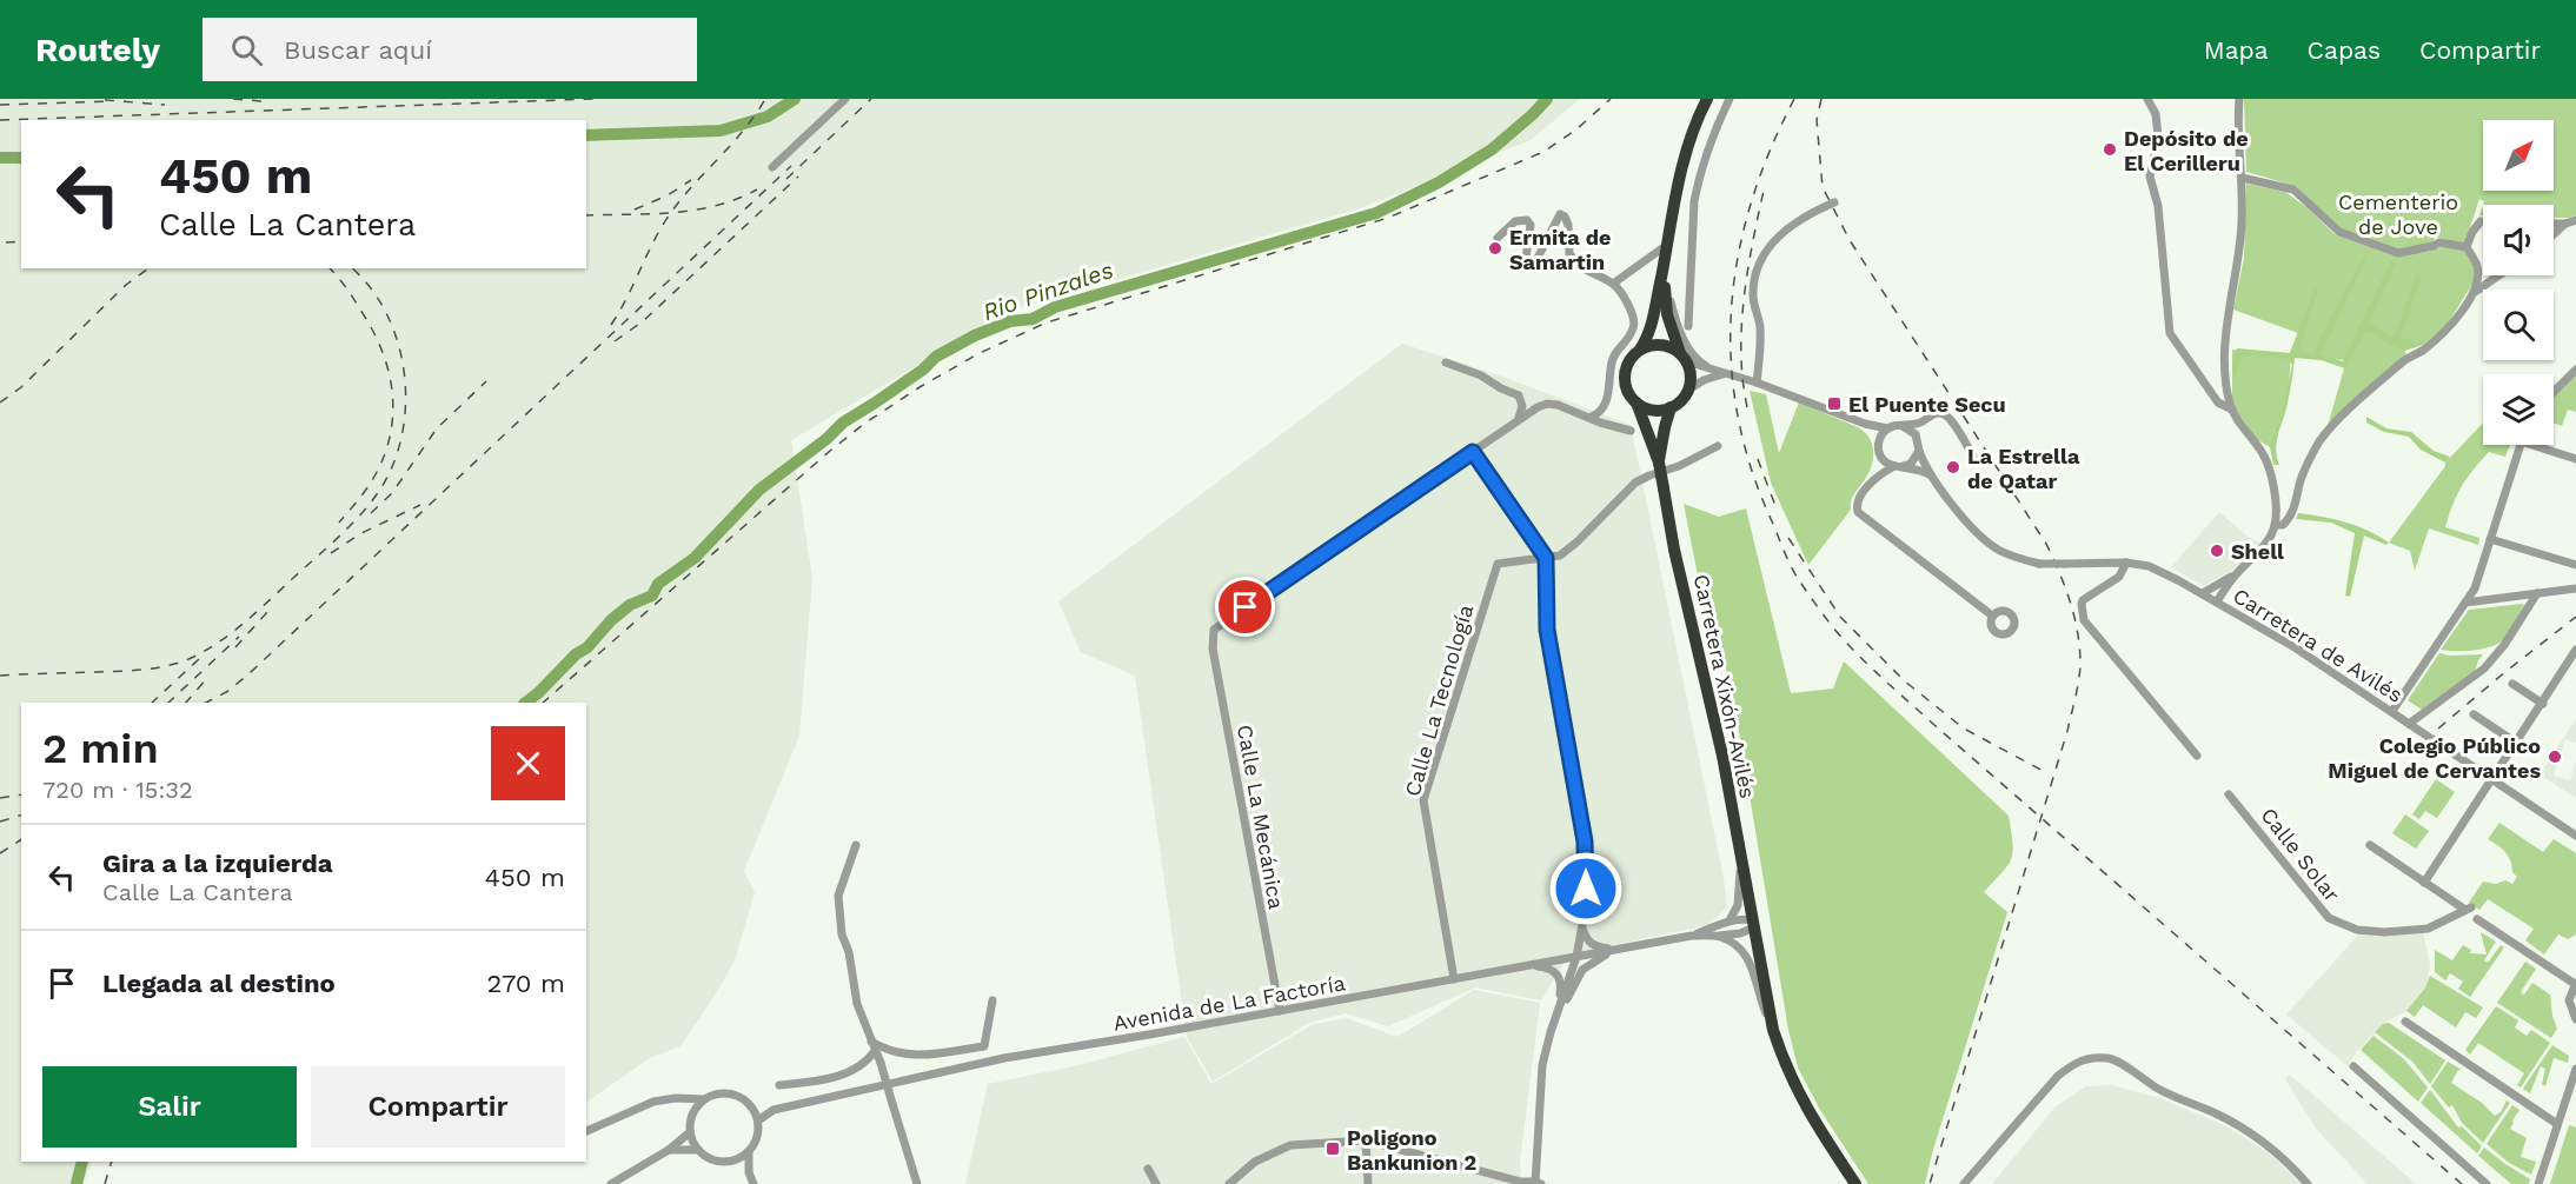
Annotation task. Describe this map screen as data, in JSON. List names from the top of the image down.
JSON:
{
  "streets": {
    "highway": ["Carretera Xixón-Avilés"],
    "street": [
      "Carretera de Avilés",
      "Calle La Tecnología",
      "Calle La Mecánica",
      "Calle Solar",
      "Avenida de La Factoría"
    ]
  },
  "crossings": [
    ["Carretera Xixón-Avilés", "Avenida de La Factoría"],
    ["Calle La Tecnología", "Avenida de La Factoría"],
    ["Calle La Mecánica", "Avenida de La Factoría"]
  ],
  "water": ["Rio Pinzales"],
  "parks": ["Cementerio de Jove"],
  "places": {
    "other": [
      "Depósito de El Cerilleru",
      "Ermita de Samartin",
      "La Estrella de Qatar",
      "Shell",
      "Colegio Público Miguel de Cervantes"
    ],
    "transit": ["El Puente Secu", "Poligono Bankunion 2"]
  },
  "north": "top right",
  "page": {
    "header": "Routely",
    "search": "Buscar aquí",
    "nav": ["Mapa", "Capas", "Compartir"],
    "turn": ["450 m", "Calle La Cantera"],
    "heading": ["2 min", "720 m · 15:32"],
    "list": [
      {
        "name": "Gira a la izquierda",
        "note": "Calle La Cantera",
        "value": "450 m"
      },
      {
        "name": "Llegada al destino",
        "value": "270 m"
      }
    ],
    "buttons": ["Salir", "Compartir"]
  }
}
